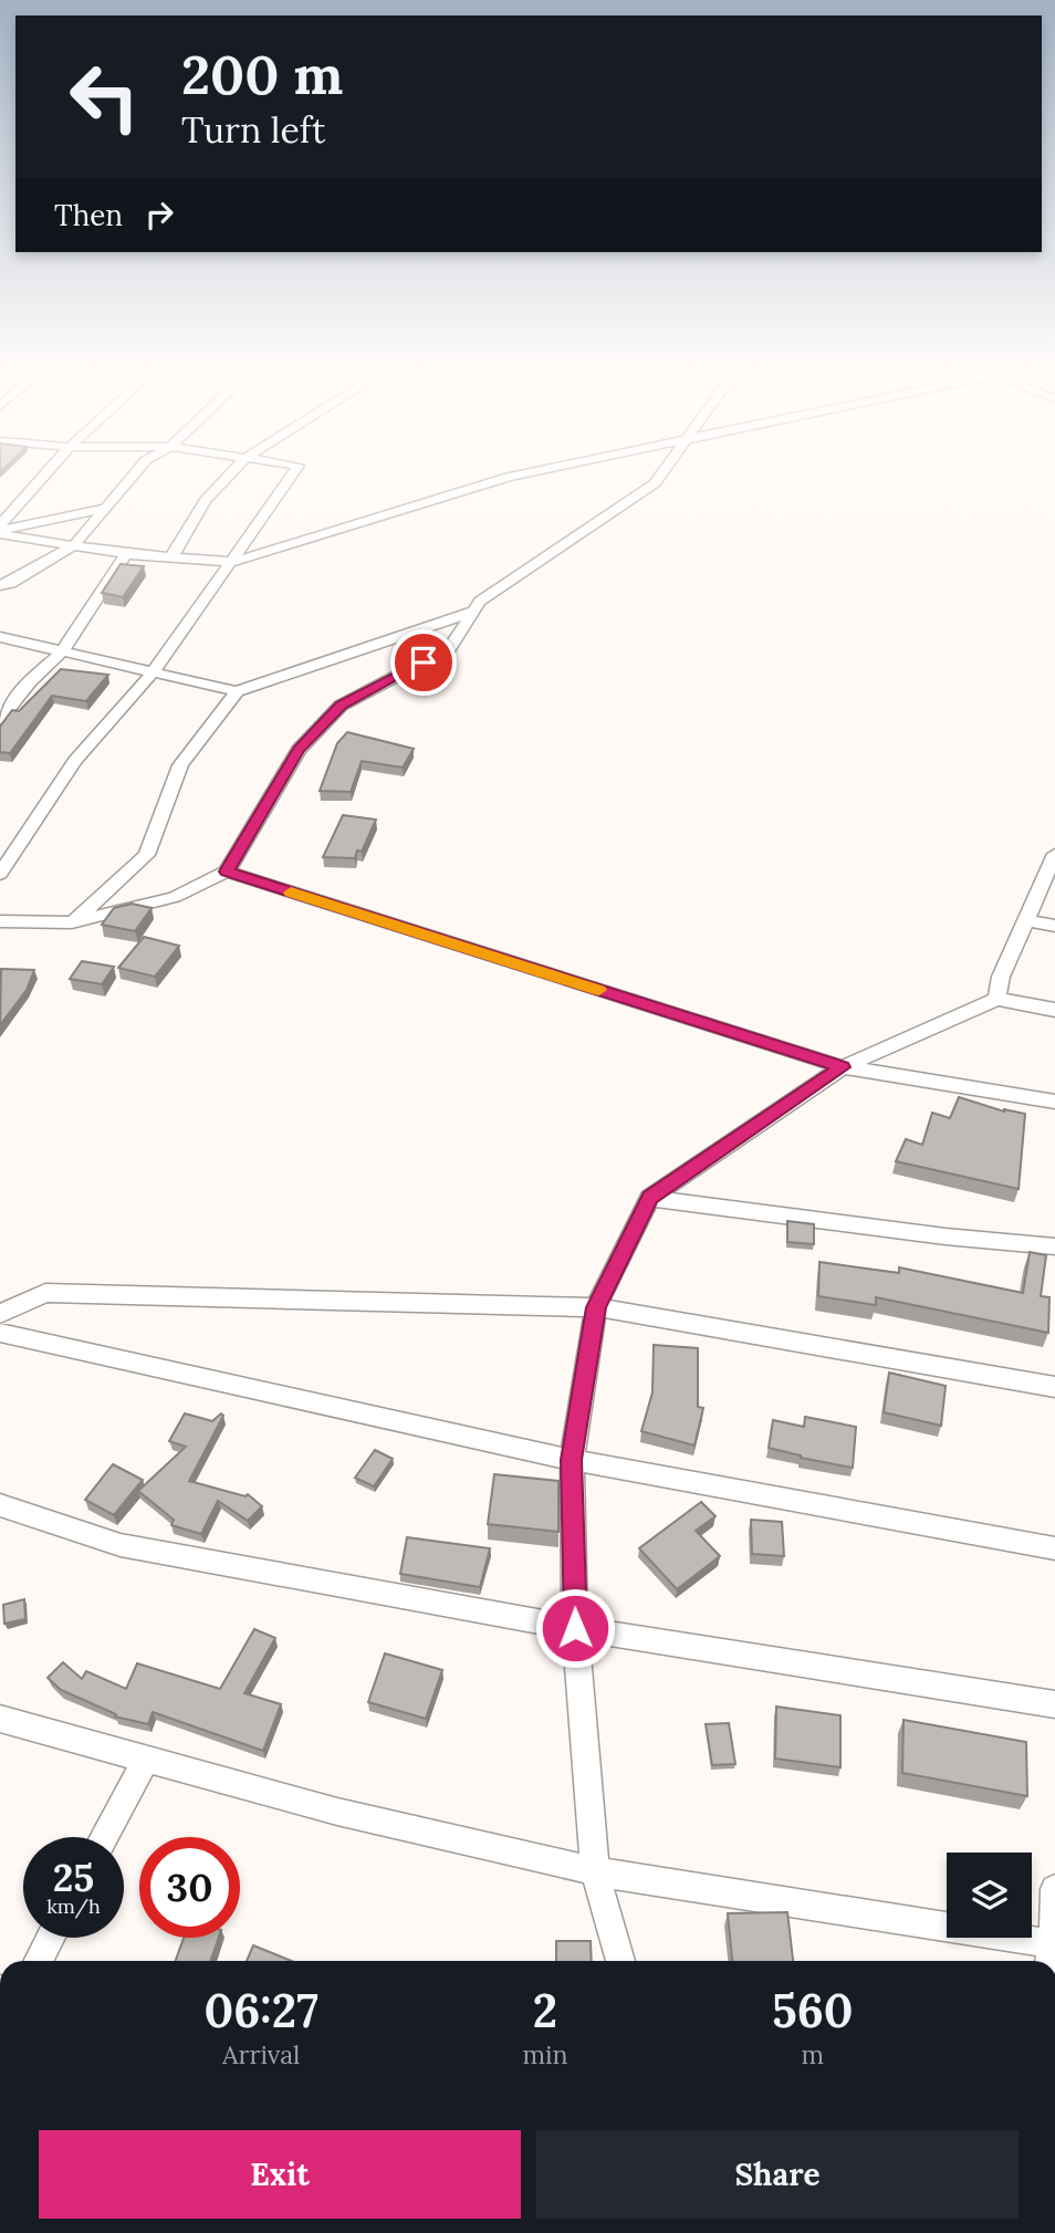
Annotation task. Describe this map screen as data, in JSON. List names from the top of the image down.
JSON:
{
  "page": {
    "turn": ["200 m", "Turn left"],
    "then": "Then",
    "speed": "25 km/h",
    "limit": "30",
    "eta": [
      "06:27",
      "Arrival",
      "2",
      "min",
      "560",
      "m"
    ],
    "buttons": ["Exit", "Share"]
  }
}
